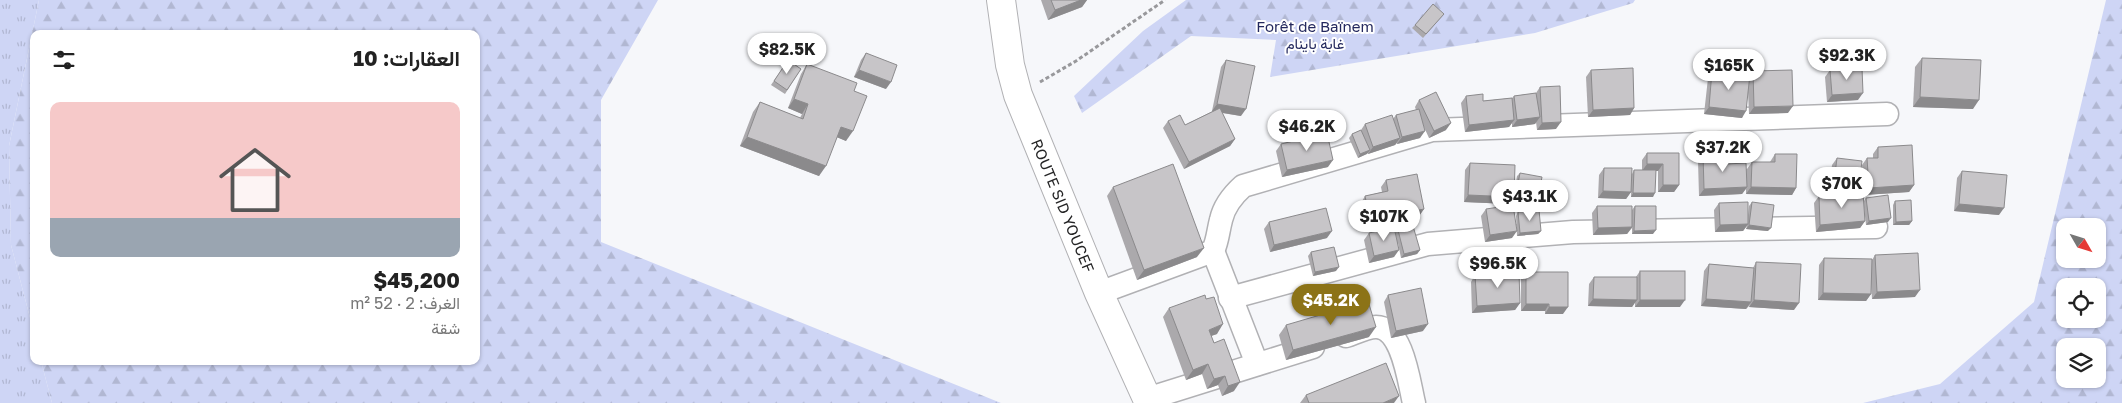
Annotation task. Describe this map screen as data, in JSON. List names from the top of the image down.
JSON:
{
  "streets": {
    "main road": ["ROUTE SID YOUCEF"]
  },
  "parks": ["Forêt de Baïnem غابة باينام"],
  "north": "bottom right",
  "page": {
    "heading": "العقارات: 10",
    "price": [
      "$82.5K",
      "$92.3K",
      "$165K",
      "$46.2K",
      "$37.2K",
      "$70K",
      "$43.1K",
      "$107K",
      "$96.5K",
      "$45.2K"
    ],
    "list": [
      {
        "name": "$45,200",
        "note": "الغرف: 2 · 52 m² · شقة"
      }
    ]
  }
}
